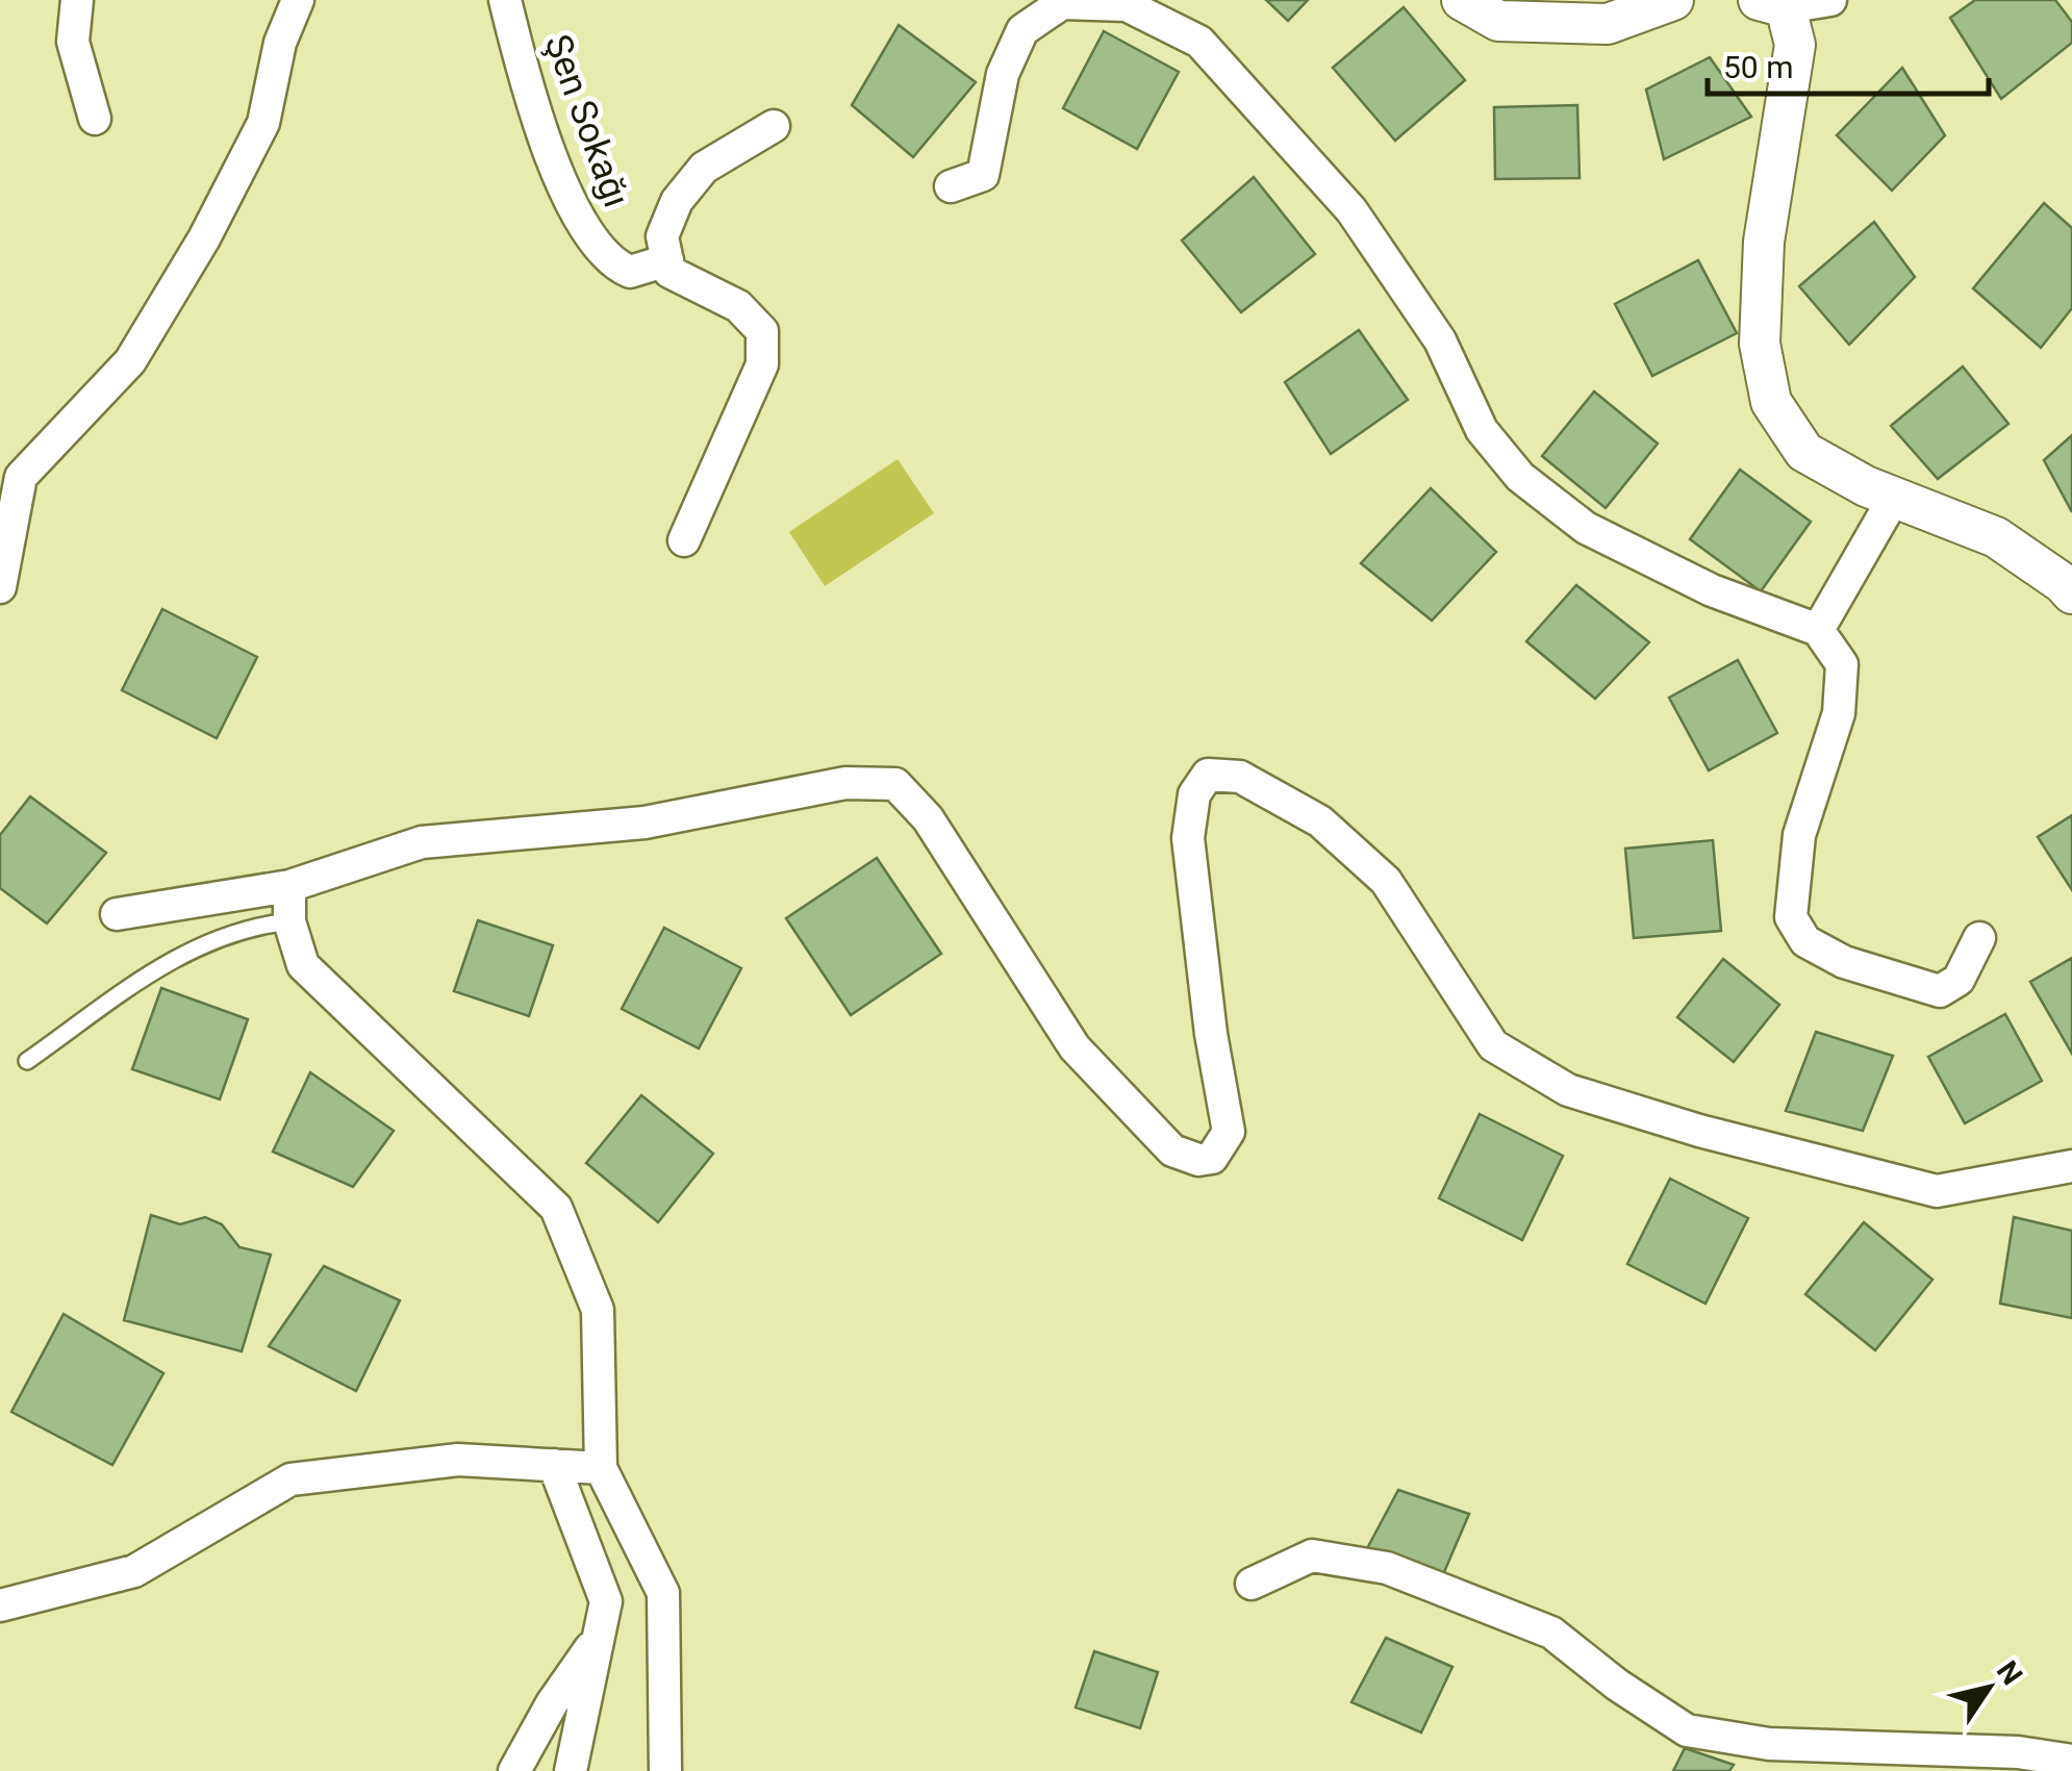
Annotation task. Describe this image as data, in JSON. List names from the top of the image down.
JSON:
{
  "streets": {
    "street": ["Şen Sokağı"]
  },
  "scale_bar": "50 m",
  "north": "top right"
}
